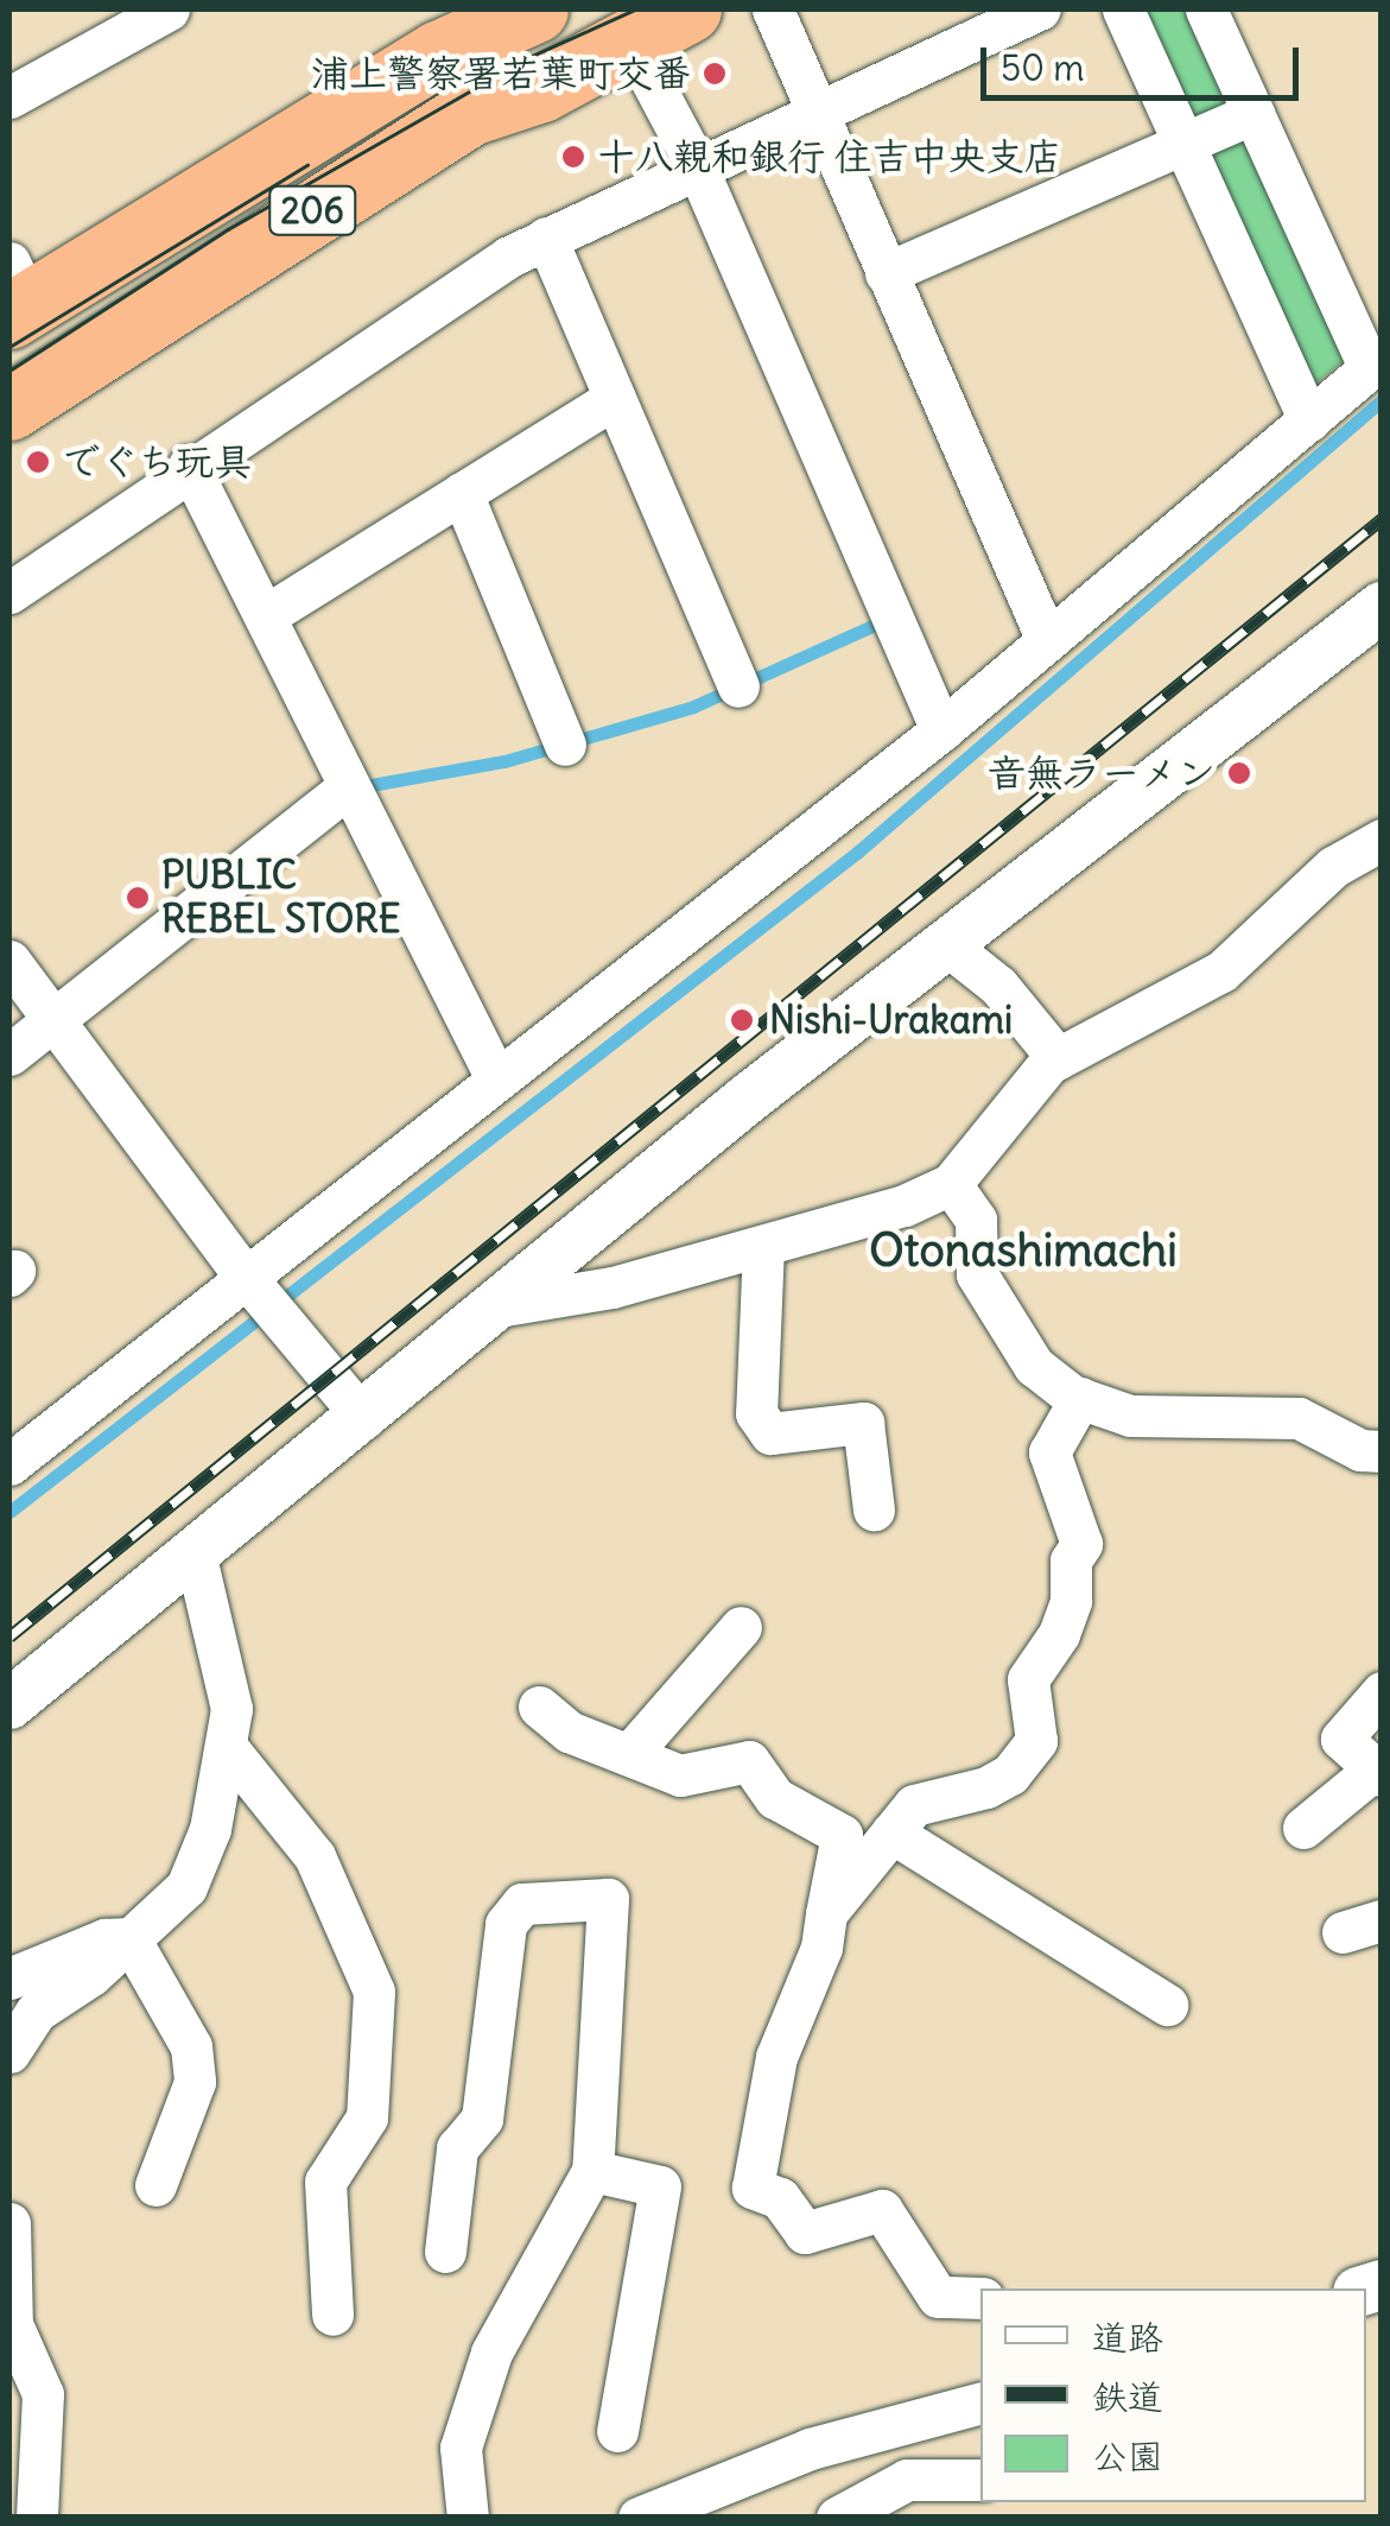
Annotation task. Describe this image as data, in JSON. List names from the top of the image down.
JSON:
{
  "streets": {
    "highway": ["206"]
  },
  "districts": ["Otonashimachi"],
  "places": [
    "浦上警察署若葉町交番",
    "十八親和銀行 住吉中央支店",
    "でぐち玩具",
    "音無ラーメン",
    "PUBLIC REBEL STORE",
    "Nishi-Urakami"
  ],
  "legend": ["道路", "鉄道", "公園"],
  "scale_bar": "50 m"
}
